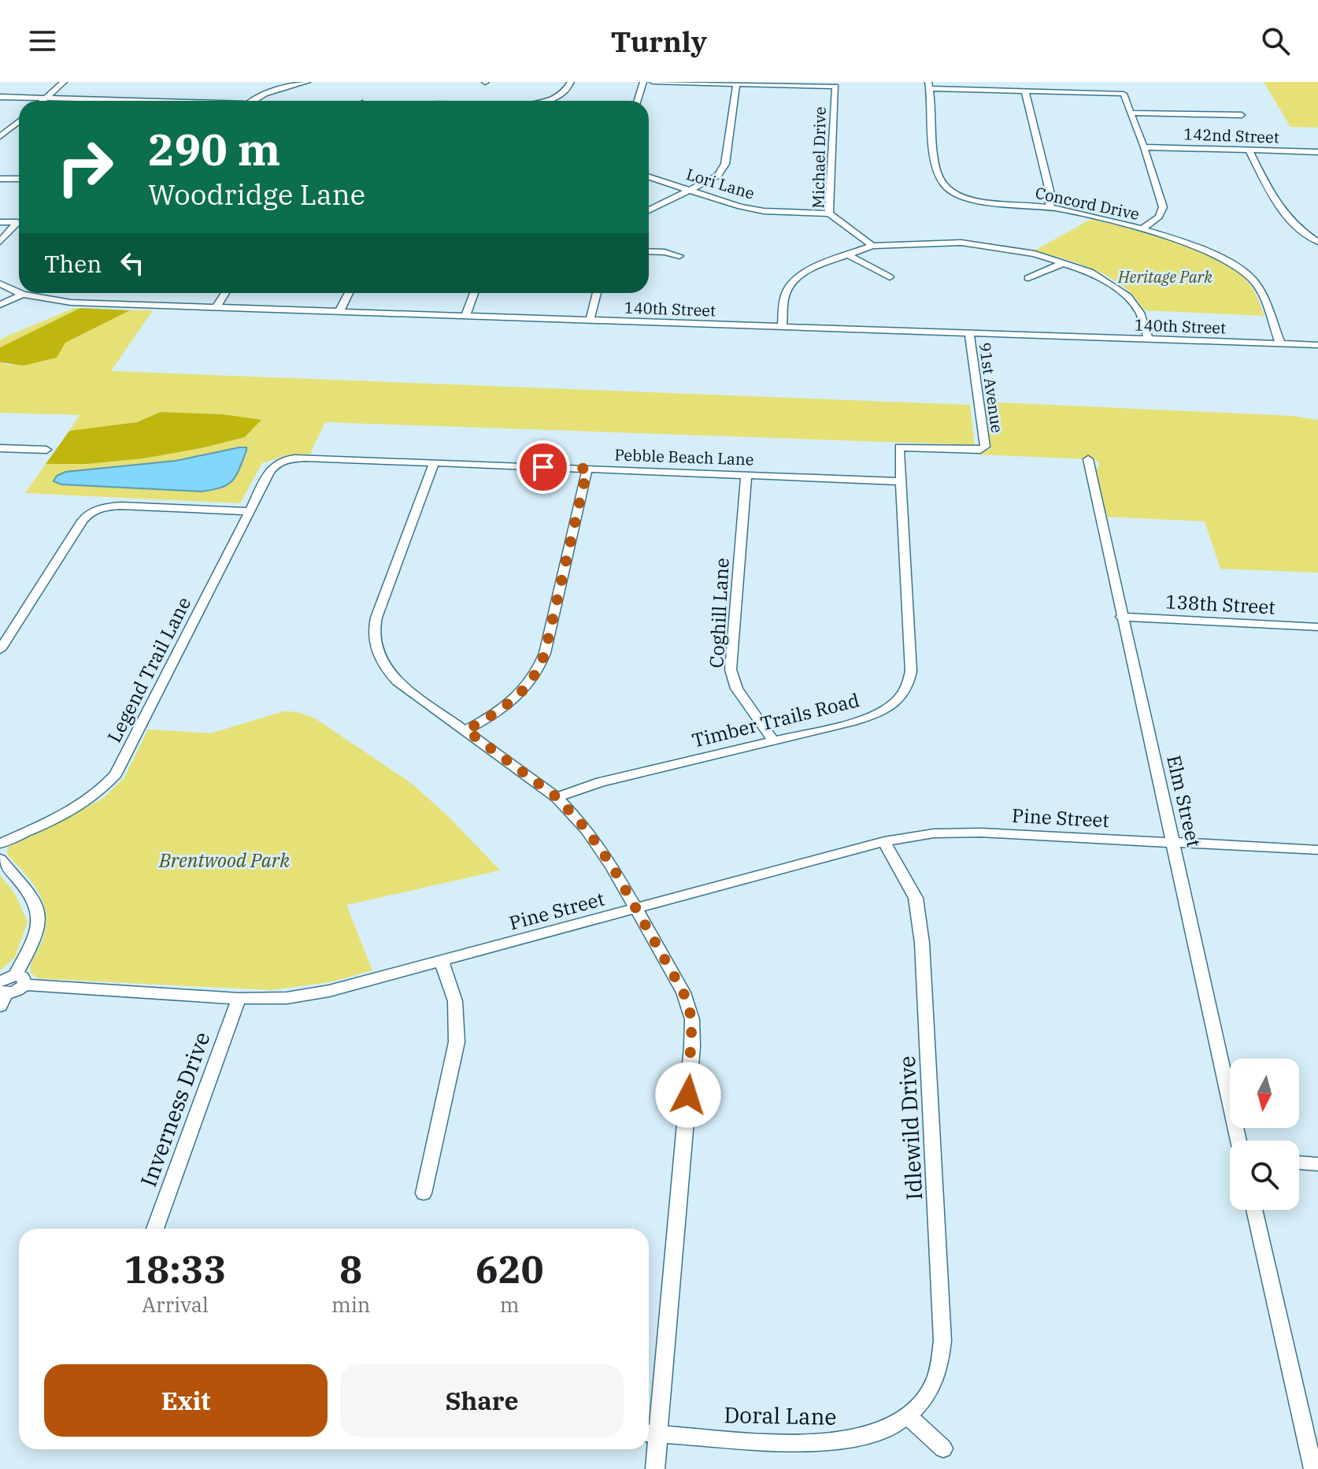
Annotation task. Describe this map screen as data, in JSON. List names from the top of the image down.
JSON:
{
  "streets": {
    "street": [
      "142nd Street",
      "Michael Drive",
      "Lori Lane",
      "Concord Drive",
      "140th Street",
      "91st Avenue",
      "Pebble Beach Lane",
      "138th Street",
      "Coghill Lane",
      "Legend Trail Lane",
      "Timber Trails Road",
      "Elm Street",
      "Pine Street",
      "Inverness Drive",
      "Idlewild Drive",
      "Doral Lane"
    ]
  },
  "crossings": [
    ["Michael Drive", "Lori Lane"],
    ["Concord Drive", "140th Street"],
    ["140th Street", "91st Avenue"],
    ["91st Avenue", "Timber Trails Road"],
    ["Pebble Beach Lane", "Coghill Lane"],
    ["Pebble Beach Lane", "Legend Trail Lane"],
    ["Pebble Beach Lane", "Timber Trails Road"],
    ["138th Street", "Elm Street"],
    ["Coghill Lane", "Timber Trails Road"],
    ["Elm Street", "Pine Street"],
    ["Pine Street", "Inverness Drive"],
    ["Pine Street", "Idlewild Drive"],
    ["Idlewild Drive", "Doral Lane"]
  ],
  "parks": ["Heritage Park", "Brentwood Park"],
  "north": "bottom",
  "page": {
    "header": "Turnly",
    "turn": ["290 m", "Woodridge Lane"],
    "then": "Then",
    "eta": [
      "18:33",
      "Arrival",
      "8",
      "min",
      "620",
      "m"
    ],
    "buttons": ["Exit", "Share"]
  }
}
